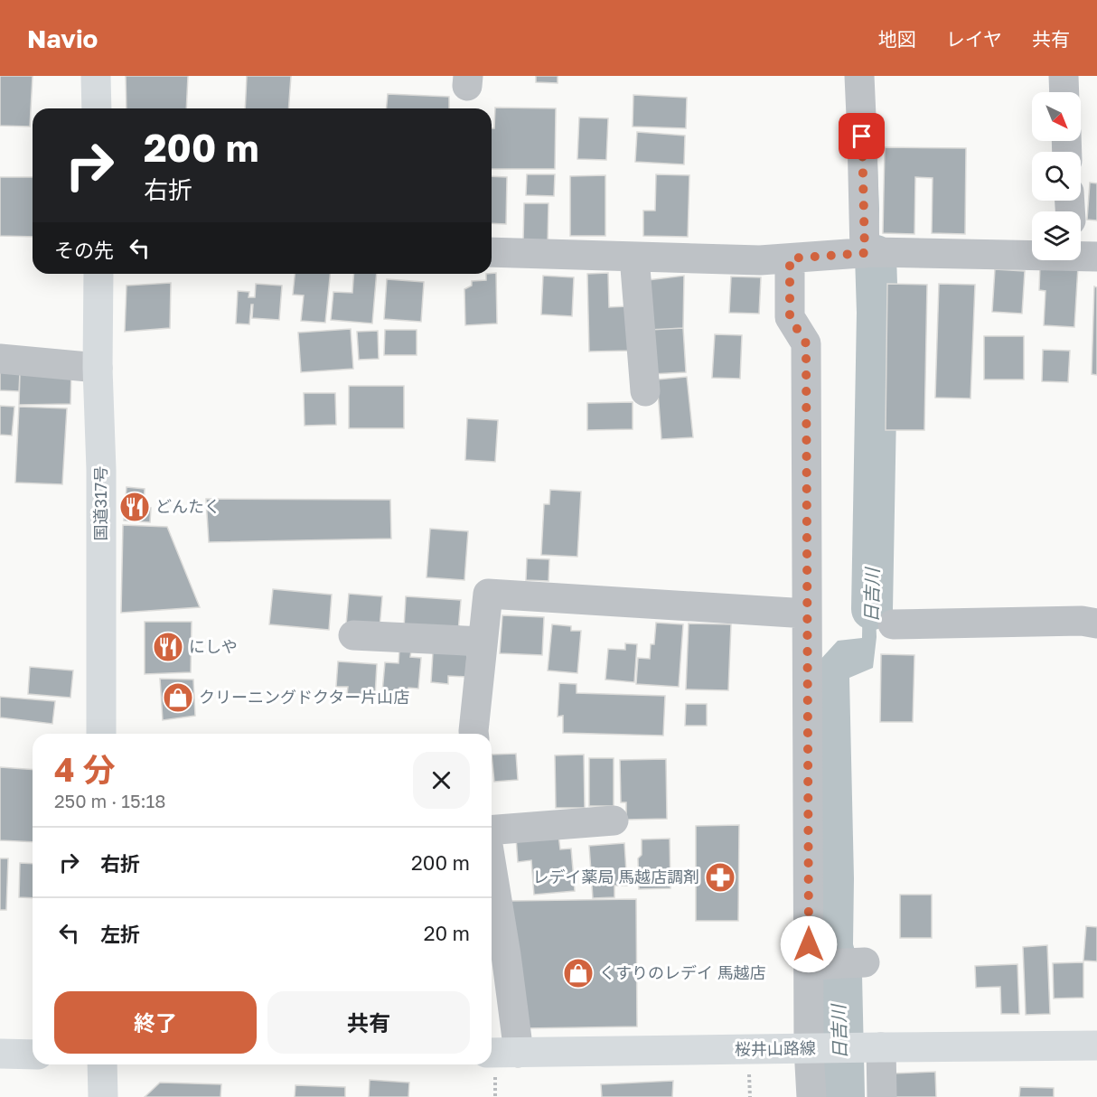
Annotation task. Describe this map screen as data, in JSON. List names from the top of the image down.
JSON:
{
  "streets": {
    "main road": ["国道317号", "桜井山路線"]
  },
  "water": ["日吉川"],
  "places": {
    "restaurant": ["どんたく", "にしや"],
    "shop": ["クリーニングドクター片山店", "くすりのレデイ 馬越店"],
    "pharmacy": ["レデイ薬局 馬越店調剤"]
  },
  "north": "bottom right",
  "page": {
    "header": "Navio",
    "nav": ["地図", "レイヤ", "共有"],
    "turn": ["200 m", "右折"],
    "then": "その先",
    "heading": ["4 分", "250 m · 15:18"],
    "list": [
      {
        "name": "右折",
        "value": "200 m"
      },
      {
        "name": "左折",
        "value": "20 m"
      }
    ],
    "buttons": ["終了", "共有"]
  }
}
